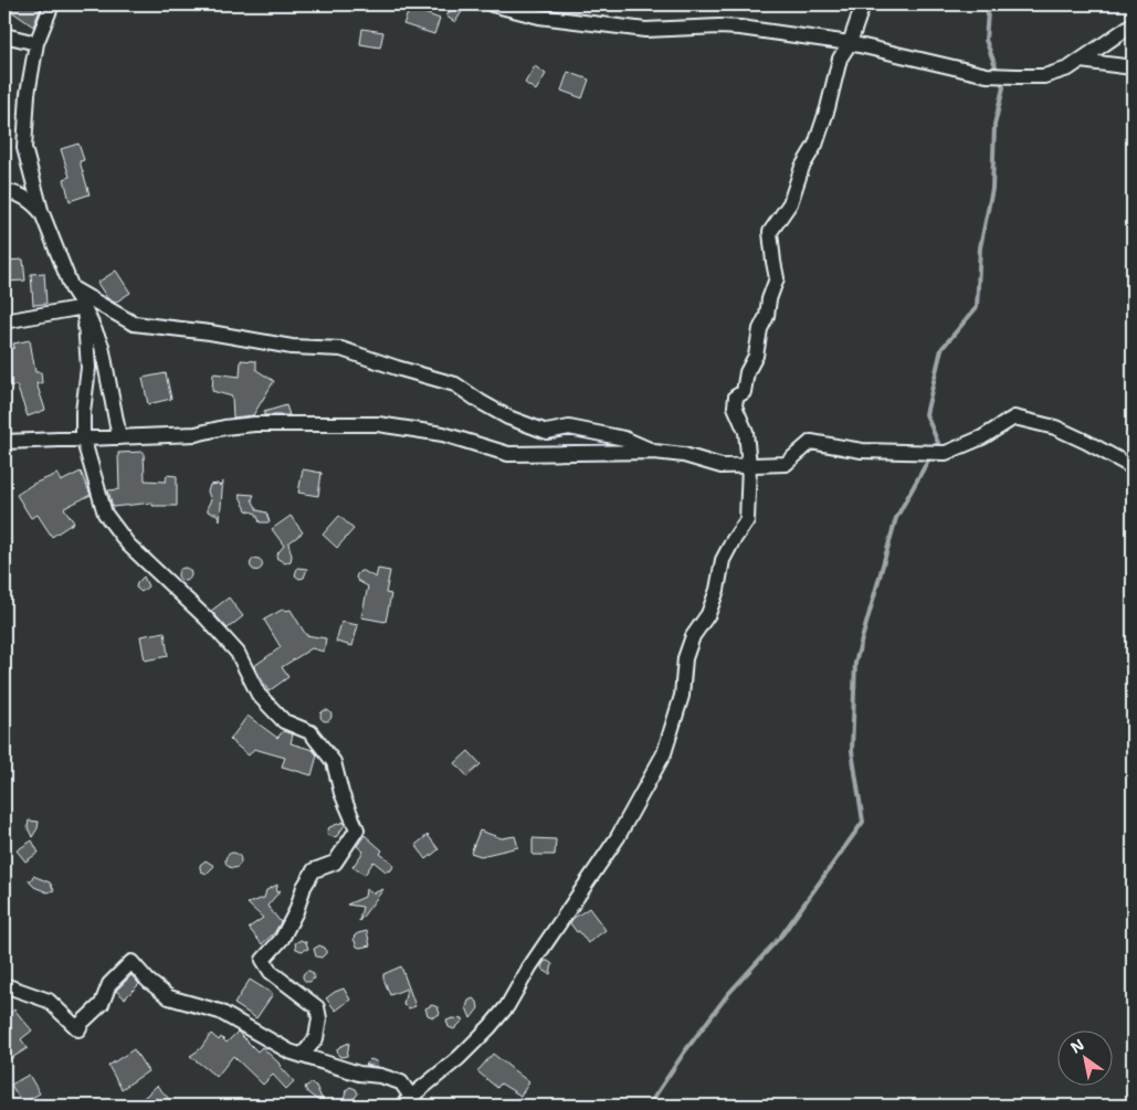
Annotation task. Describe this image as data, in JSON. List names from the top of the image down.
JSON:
{
  "north": "top left"
}
